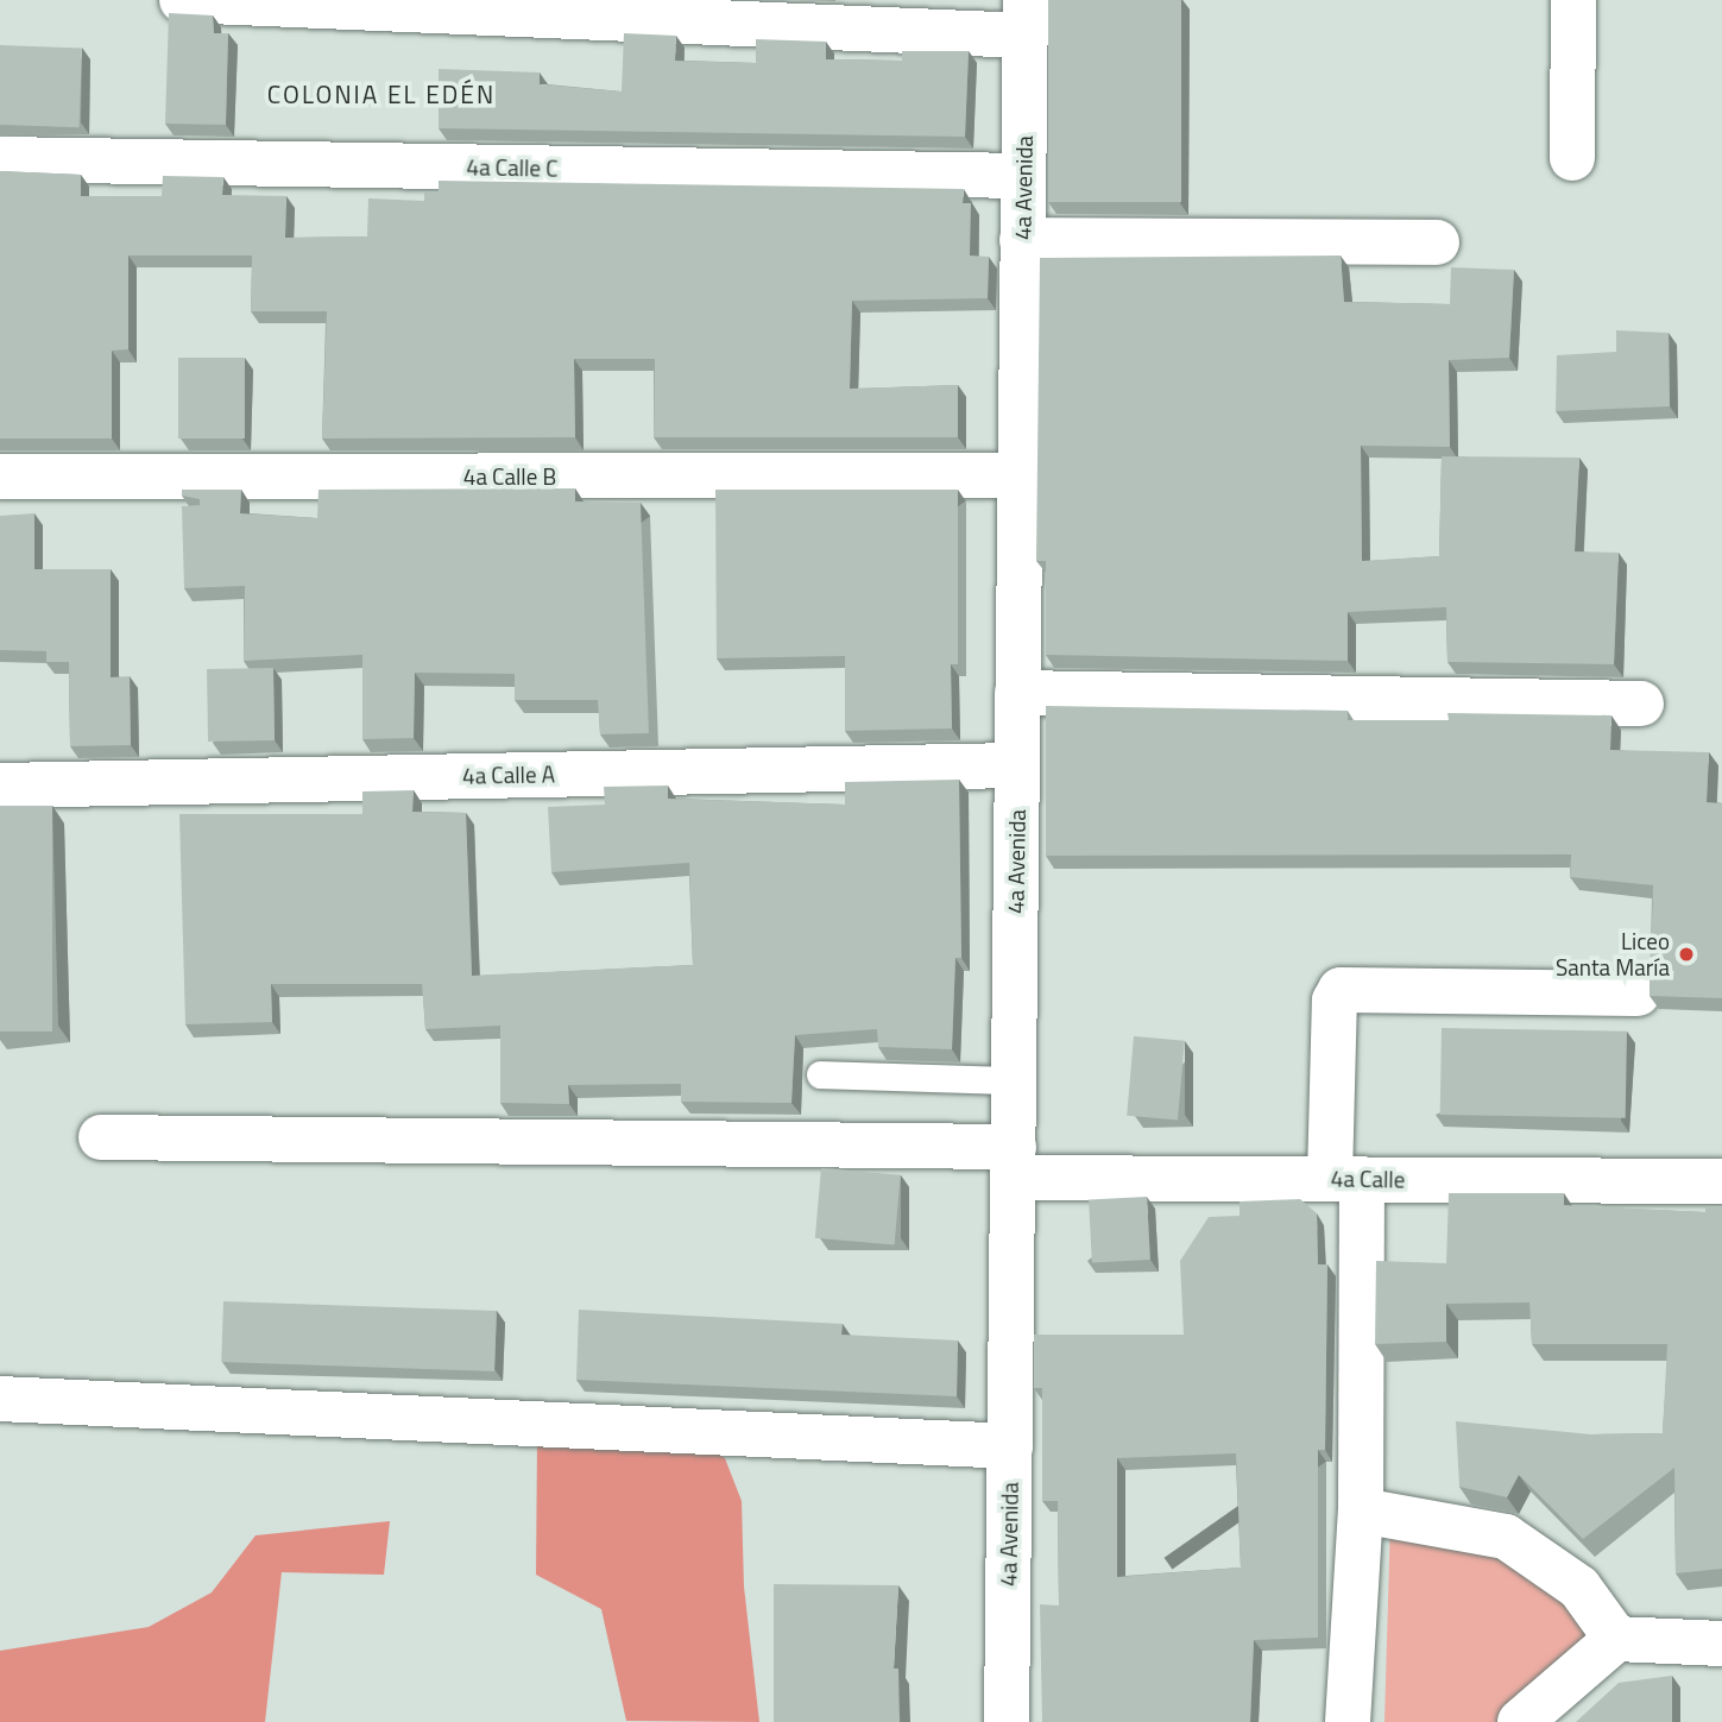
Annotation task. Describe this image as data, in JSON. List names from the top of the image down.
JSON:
{
  "streets": {
    "street": [
      "4a Calle C",
      "4a Avenida",
      "4a Calle B",
      "4a Calle A",
      "4a Calle"
    ]
  },
  "crossings": [
    ["4a Calle C", "4a Avenida"],
    ["4a Avenida", "4a Calle B"],
    ["4a Avenida", "4a Calle A"],
    ["4a Avenida", "4a Calle"]
  ],
  "districts": ["COLONIA EL EDÉN"],
  "places": ["Liceo Santa María"]
}
